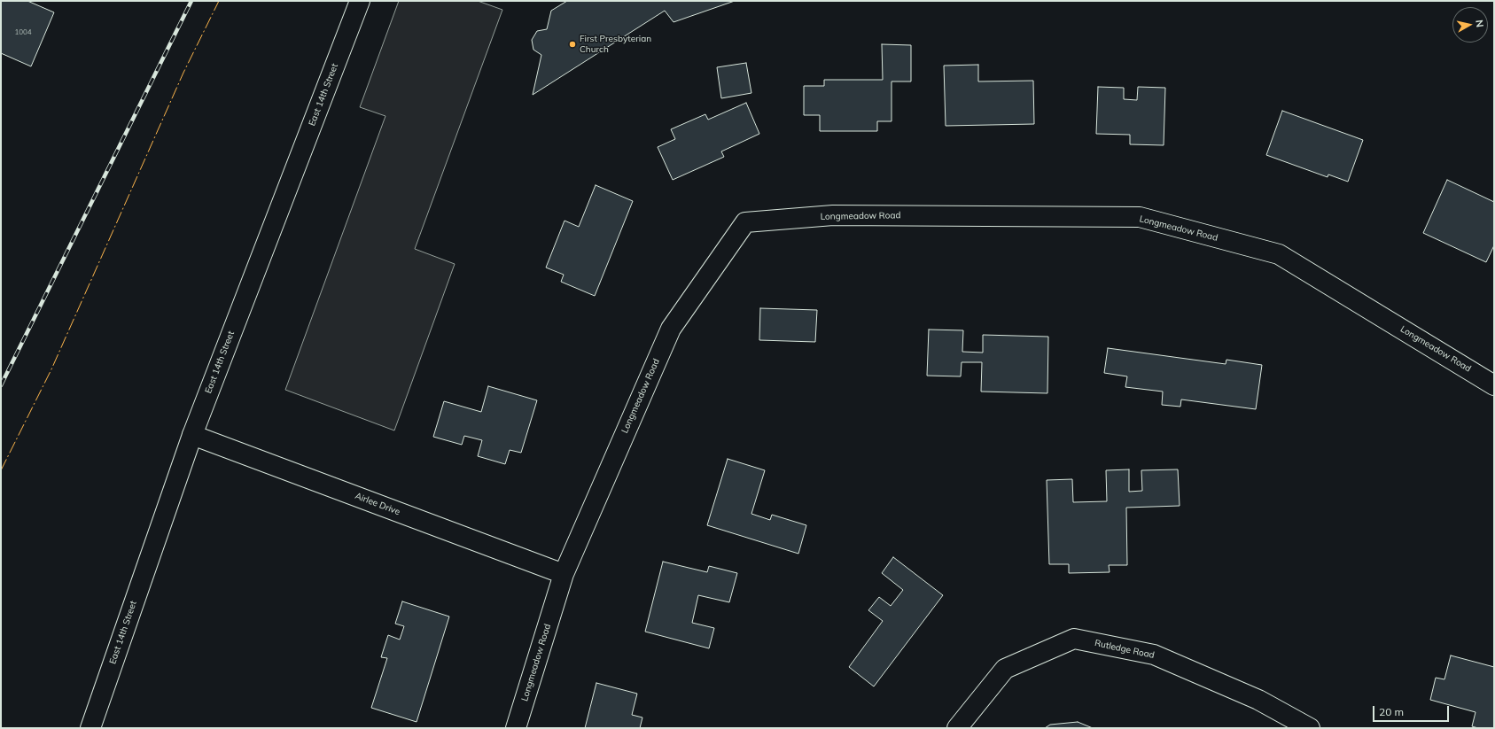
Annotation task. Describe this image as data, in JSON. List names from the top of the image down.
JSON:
{
  "streets": {
    "street": [
      "East 14th Street",
      "Longmeadow Road",
      "Airlee Drive",
      "Rutledge Road"
    ]
  },
  "crossings": [
    ["East 14th Street", "Airlee Drive"],
    ["Longmeadow Road", "Airlee Drive"]
  ],
  "places": ["First Presbyterian Church"],
  "house_numbers": ["1004"],
  "scale_bar": "20 m",
  "north": "right"
}
